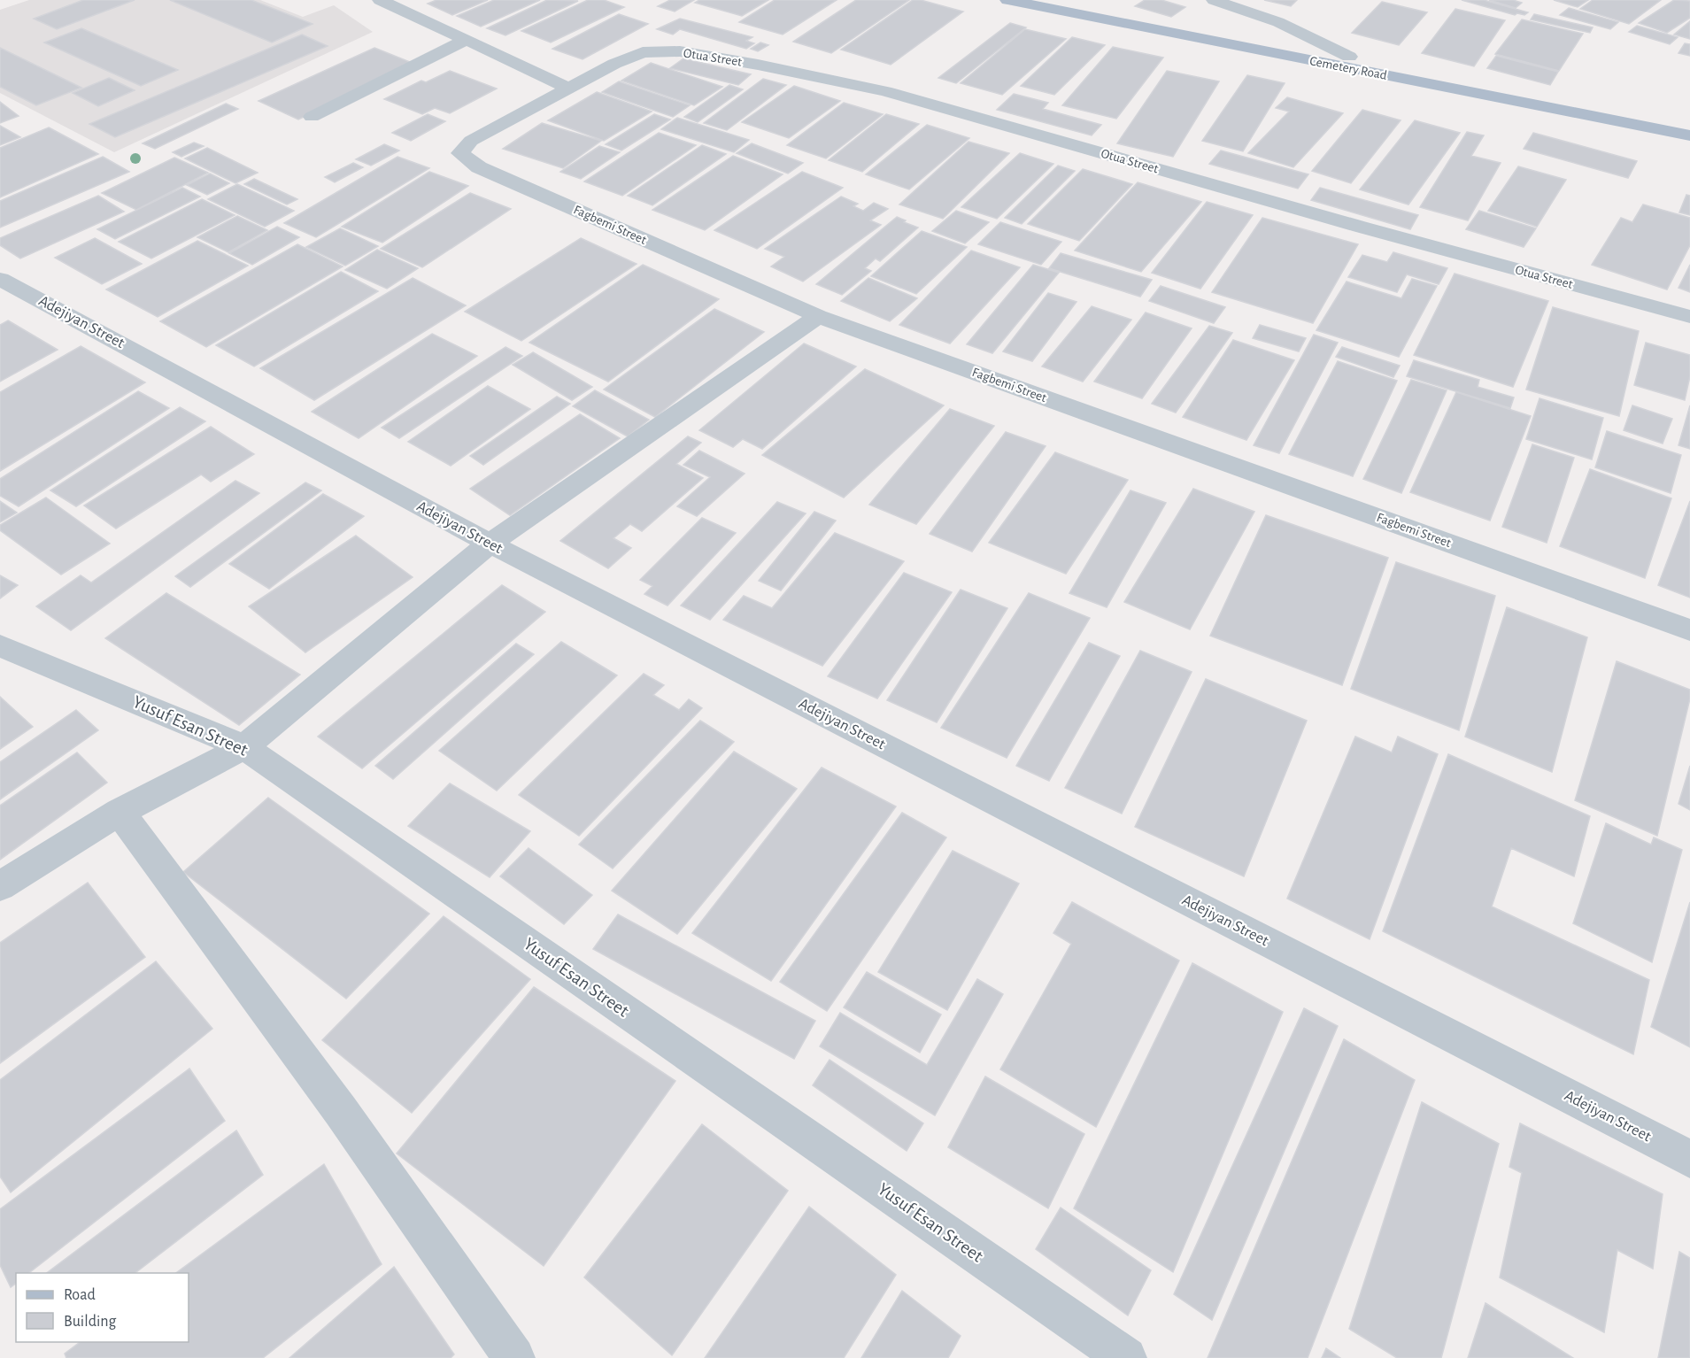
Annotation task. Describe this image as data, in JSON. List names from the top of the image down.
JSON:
{
  "streets": {
    "main road": ["Cemetery Road"],
    "street": [
      "Otua Street",
      "Fagbemi Street",
      "Adejiyan Street",
      "Yusuf Esan Street"
    ]
  },
  "crossings": [
    ["Otua Street", "Fagbemi Street"]
  ],
  "legend": ["Road", "Building"]
}
